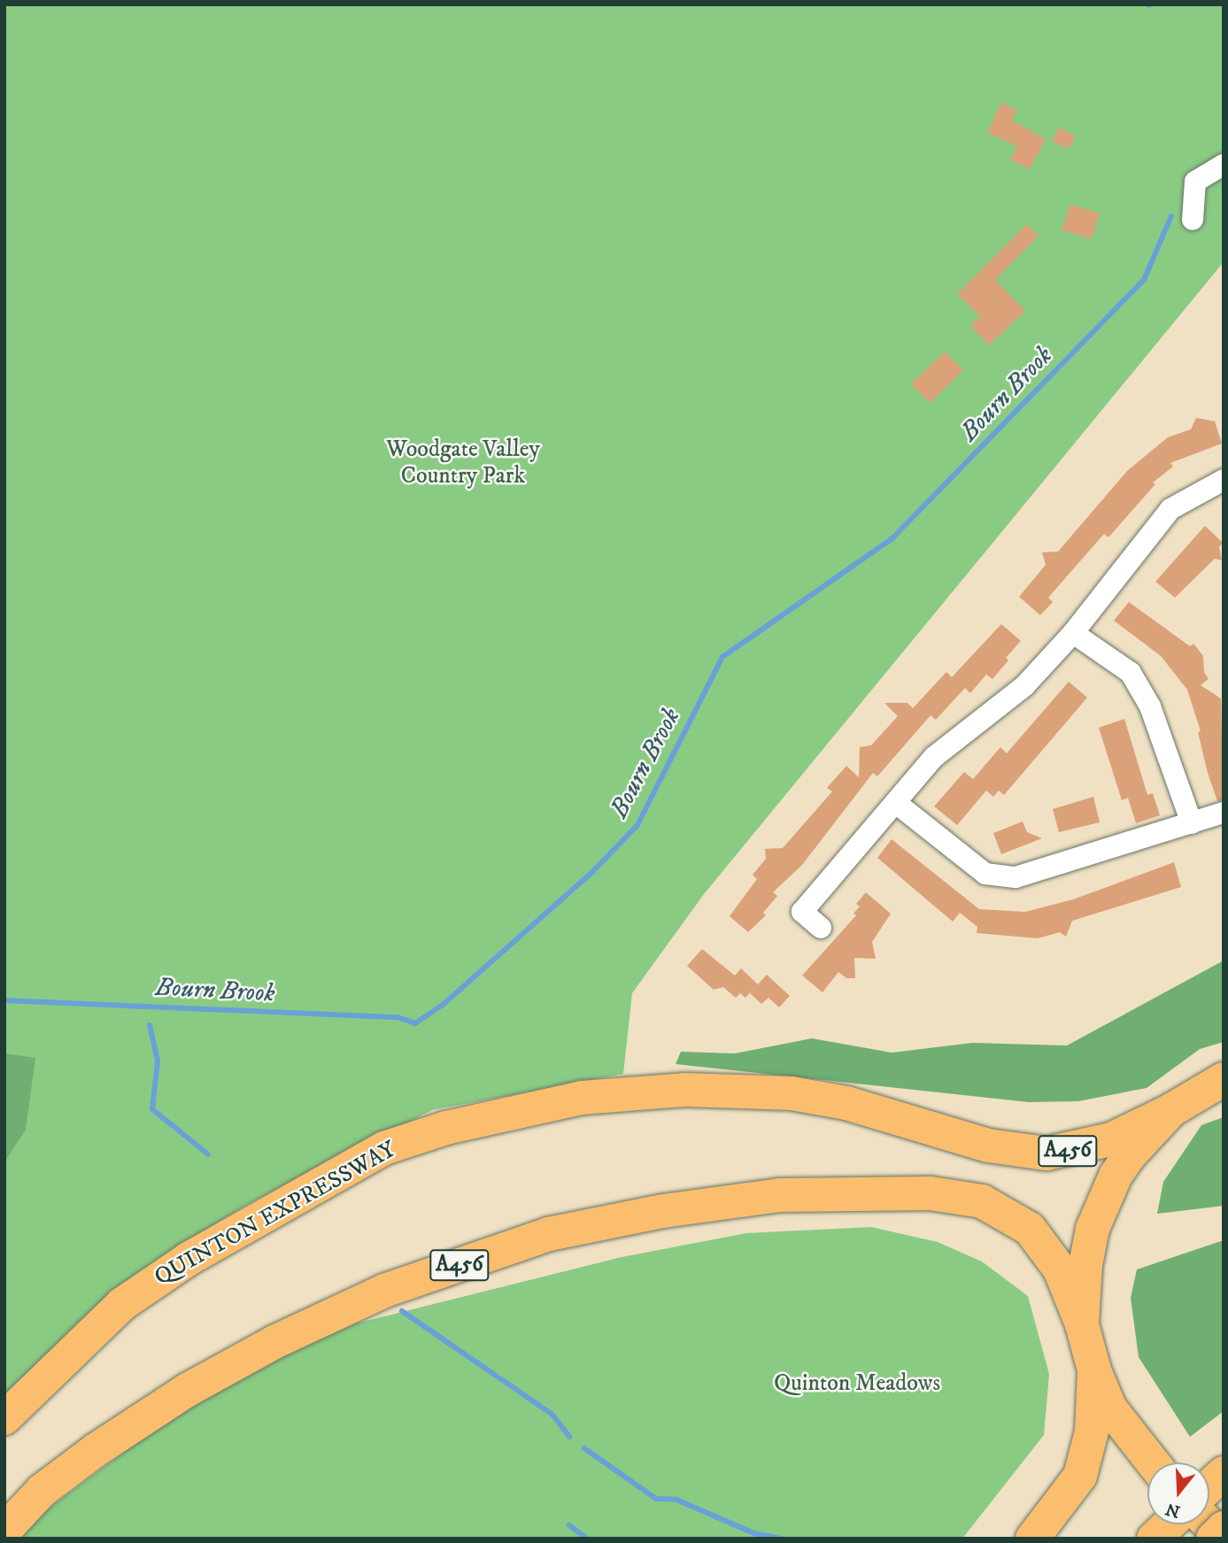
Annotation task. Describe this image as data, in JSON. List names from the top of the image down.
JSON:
{
  "streets": {
    "highway": ["A456", "QUINTON EXPRESSWAY"]
  },
  "water": ["Bourn Brook"],
  "parks": ["Woodgate Valley Country Park", "Quinton Meadows"],
  "north": "bottom"
}
